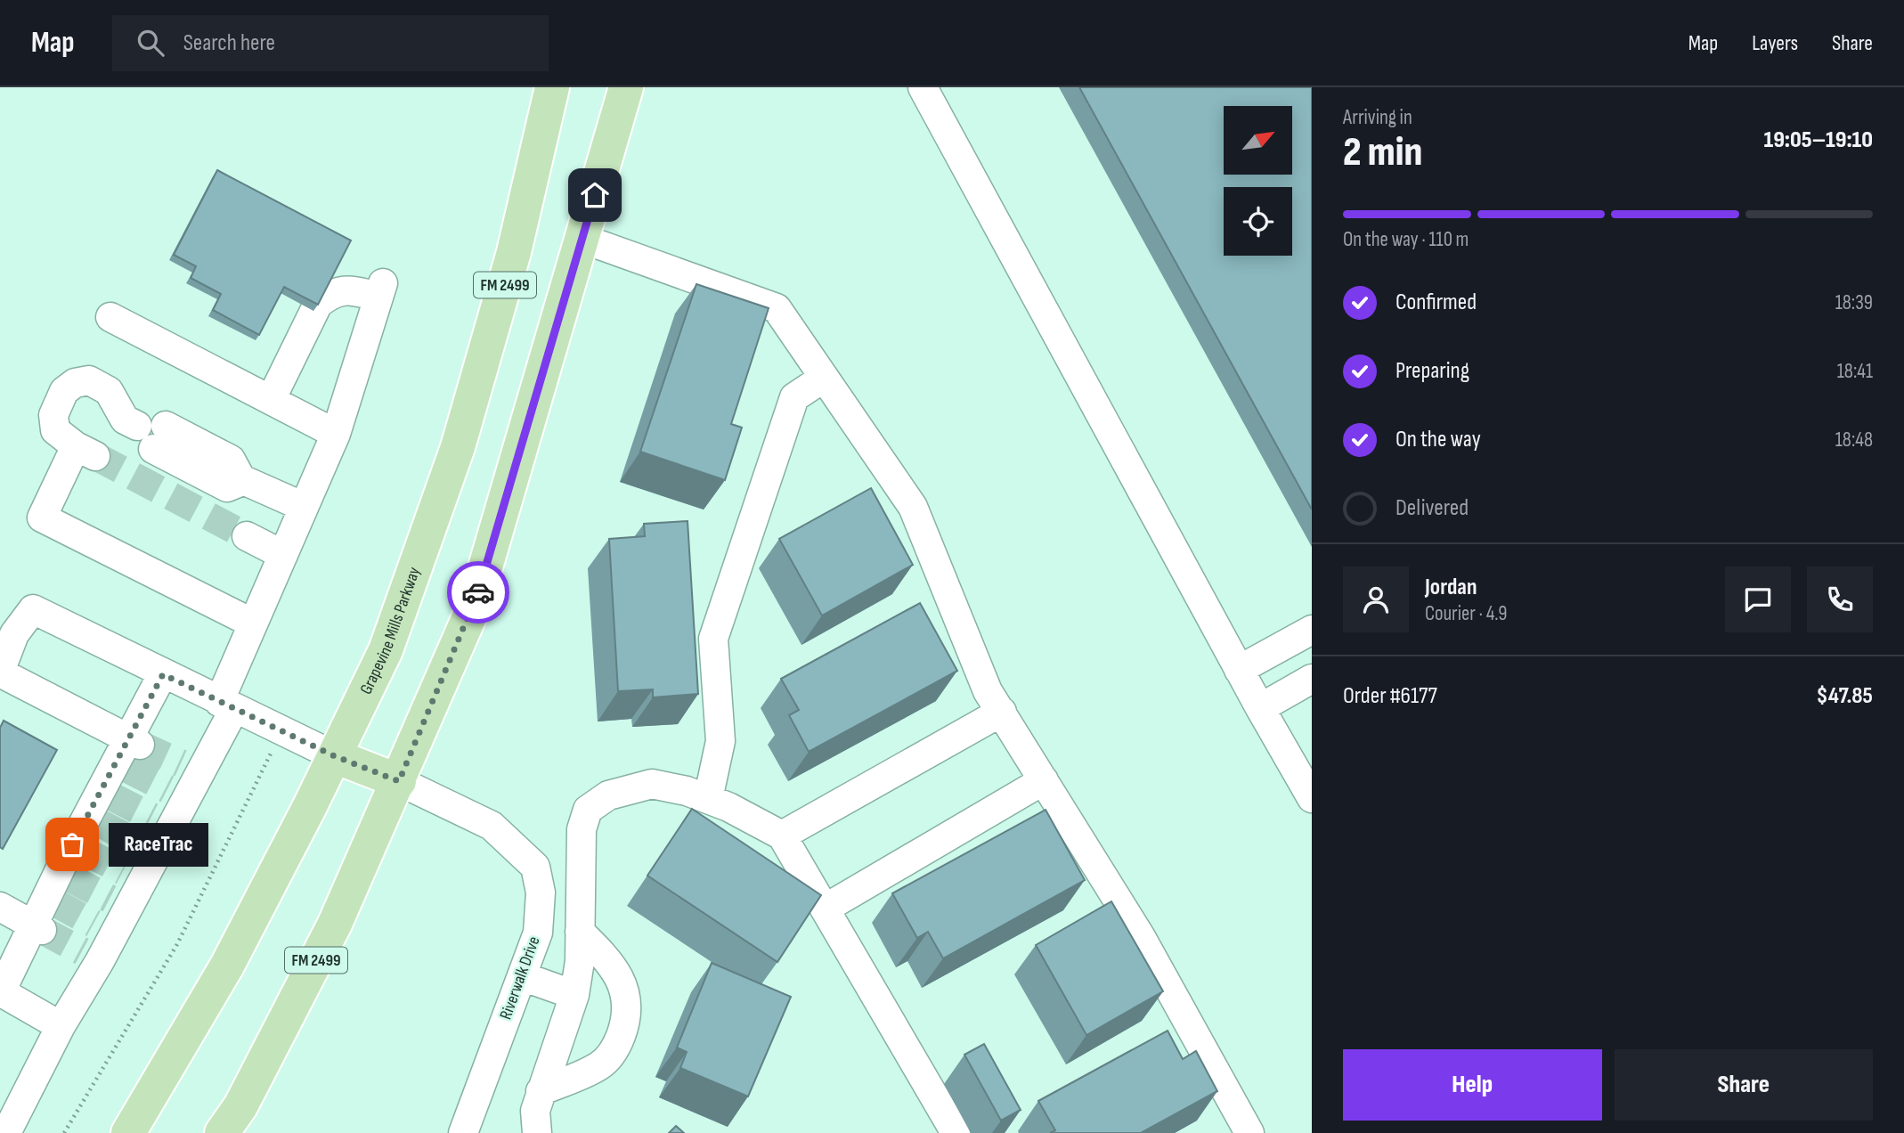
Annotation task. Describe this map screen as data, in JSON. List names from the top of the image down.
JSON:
{
  "streets": {
    "main road": ["FM 2499", "Grapevine Mills Parkway"],
    "lane": ["Riverwalk Drive"]
  },
  "crossings": [
    ["FM 2499", "Riverwalk Drive"]
  ],
  "places": ["RaceTrac"],
  "north": "top right",
  "page": {
    "header": "Map",
    "search": "Search here",
    "nav": ["Map", "Layers", "Share"],
    "heading": ["2 min", "Arriving in", "19:05–19:10"],
    "panel": [
      "Jordan",
      "Courier · 4.9",
      "Order #6177",
      "$47.85"
    ],
    "bar": "On the way · 110 m",
    "list": [
      ["Confirmed", "18:39"],
      ["Preparing", "18:41"],
      ["On the way", "18:48"],
      "Delivered"
    ],
    "bubble": "RaceTrac",
    "buttons": ["Help", "Share"]
  }
}
